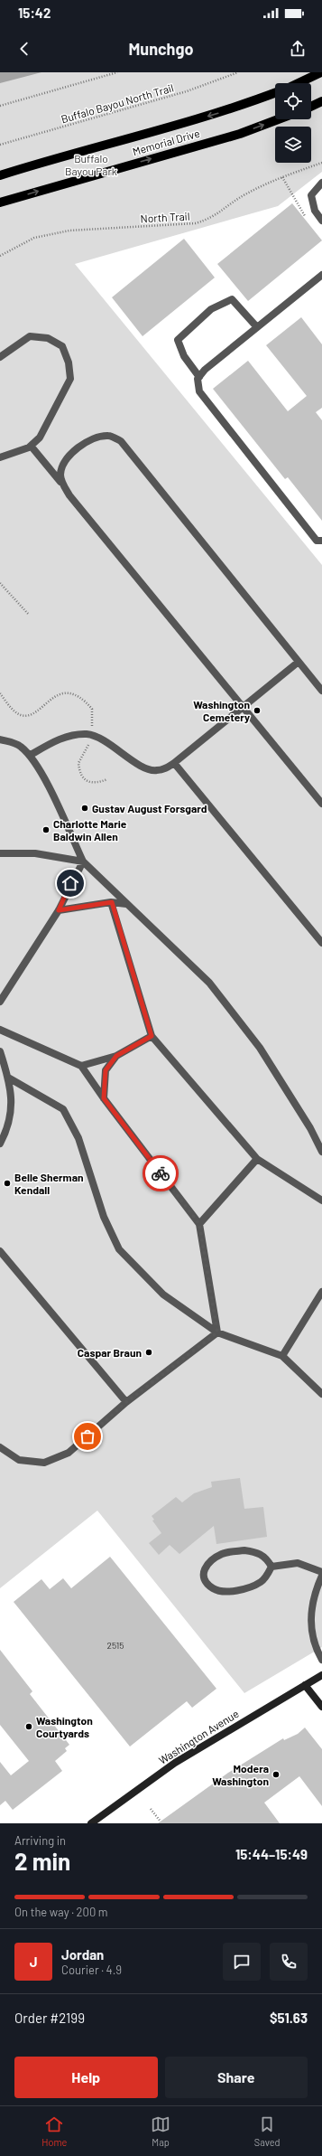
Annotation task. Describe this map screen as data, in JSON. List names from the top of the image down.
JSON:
{
  "streets": {
    "main road": ["Memorial Drive", "Washington Avenue"],
    "path": ["Buffalo Bayou North Trail", "North Trail"]
  },
  "parks": ["Buffalo Bayou Park"],
  "places": [
    "Washington Cemetery",
    "Gustav August Forsgard",
    "Charlotte Marie Baldwin Allen",
    "Belle Sherman Kendall",
    "Caspar Braun",
    "Washington Courtyards",
    "Modera Washington"
  ],
  "house_numbers": ["2515"],
  "page": {
    "status": "15:42",
    "header": "Munchgo",
    "heading": ["2 min", "Arriving in", "15:44–15:49"],
    "panel": [
      "Jordan",
      "Courier · 4.9",
      "Order #2199",
      "$51.63"
    ],
    "bar": "On the way · 200 m",
    "round": "J",
    "buttons": ["Help", "Share"],
    "tabs": ["Home", "Map", "Saved"]
  }
}
